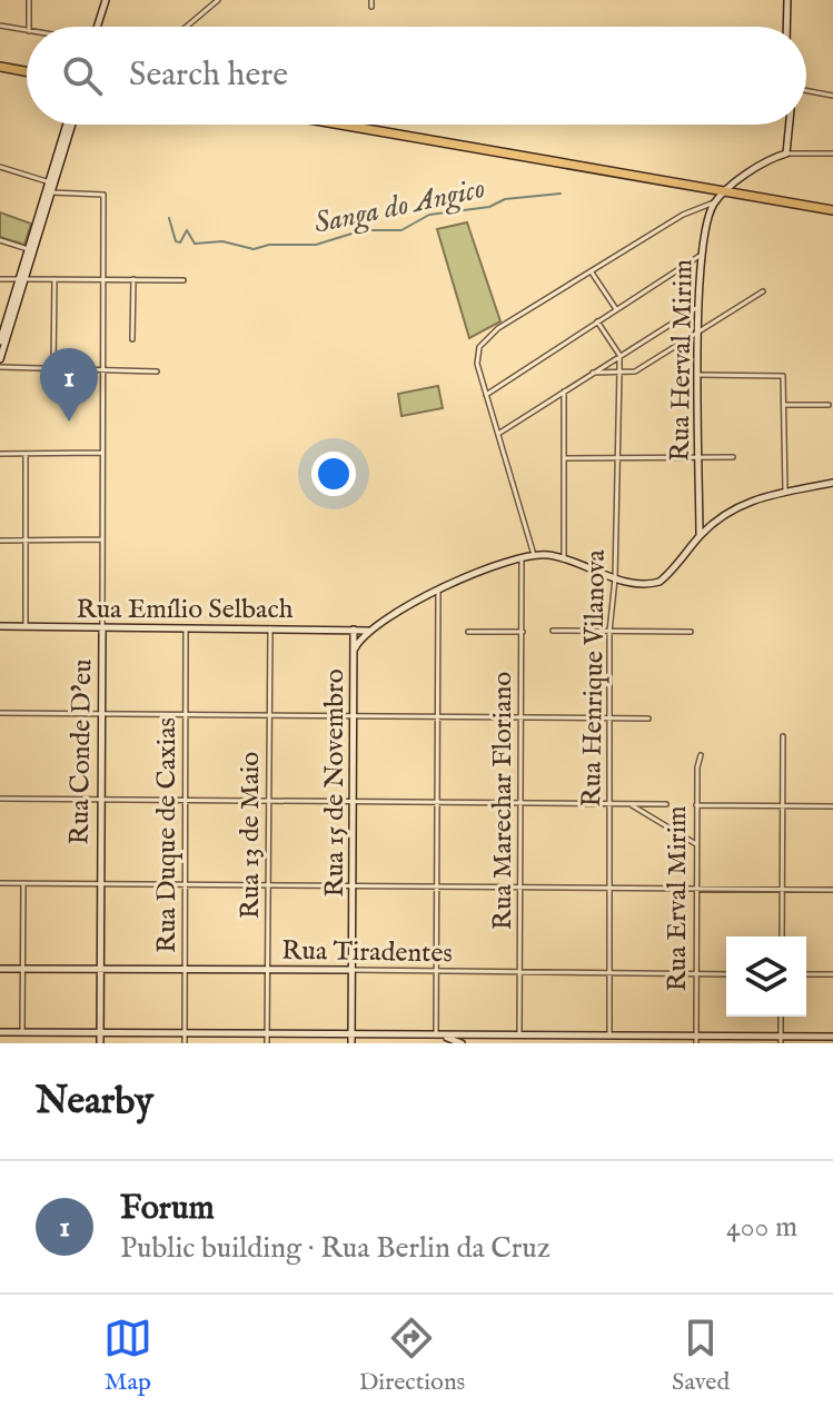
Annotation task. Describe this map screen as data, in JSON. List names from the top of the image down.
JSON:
{
  "streets": {
    "main road": [
      "Rua Herval Mirim",
      "Rua Emílio Selbach",
      "Rua Conde D'eu",
      "Rua 15 de Novembro",
      "Rua Tiradentes"
    ],
    "street": [
      "Rua Henrique Vilanova",
      "Rua Marechar Floriano",
      "Rua Duque de Caxias",
      "Rua 13 de Maio",
      "Rua Erval Mirim"
    ]
  },
  "crossings": [
    ["Rua Emílio Selbach", "Rua Conde D'eu"],
    ["Rua Emílio Selbach", "Rua 15 de Novembro"],
    ["Rua Emílio Selbach", "Rua Duque de Caxias"],
    ["Rua Emílio Selbach", "Rua 13 de Maio"],
    ["Rua Henrique Vilanova", "Rua Tiradentes"],
    ["Rua Conde D'eu", "Rua Tiradentes"],
    ["Rua 15 de Novembro", "Rua Tiradentes"],
    ["Rua Marechar Floriano", "Rua Tiradentes"],
    ["Rua Duque de Caxias", "Rua Tiradentes"],
    ["Rua 13 de Maio", "Rua Tiradentes"],
    ["Rua Erval Mirim", "Rua Tiradentes"]
  ],
  "water": ["Sanga do Angico"],
  "page": {
    "search": "Search here",
    "pins": "1",
    "heading": "Nearby",
    "list": [
      {
        "mark": "1",
        "name": "Forum",
        "note": "Public building · Rua Berlin da Cruz",
        "value": "400 m"
      }
    ],
    "nav": ["Map", "Directions", "Saved"]
  }
}
